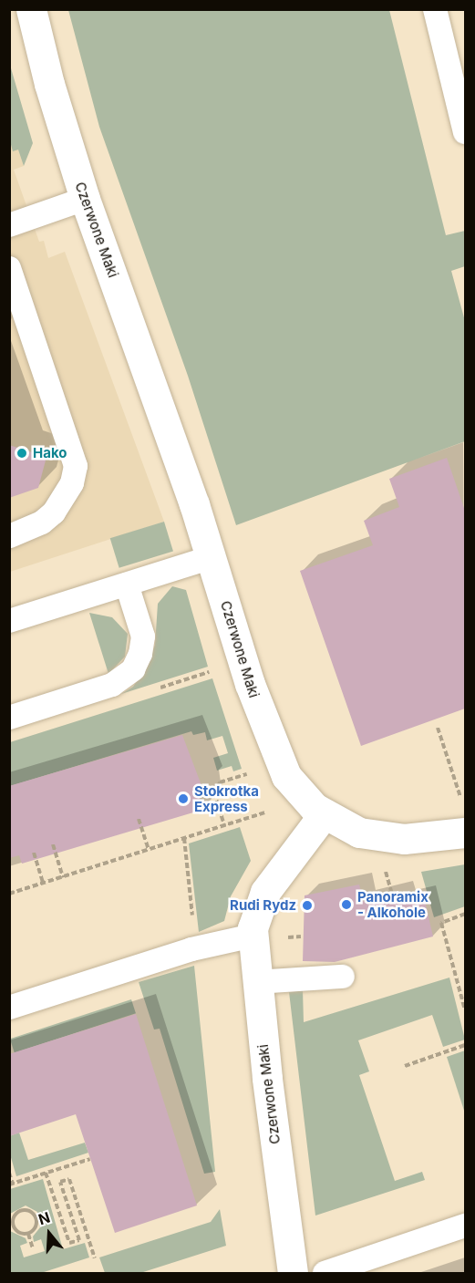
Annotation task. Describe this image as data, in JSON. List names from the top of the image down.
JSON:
{
  "streets": {
    "street": ["Czerwone Maki"]
  },
  "places": [
    "Hako",
    "Stokrotka Express",
    "Panoramix - Alkohole",
    "Rudi Rydz"
  ],
  "north": "top"
}
